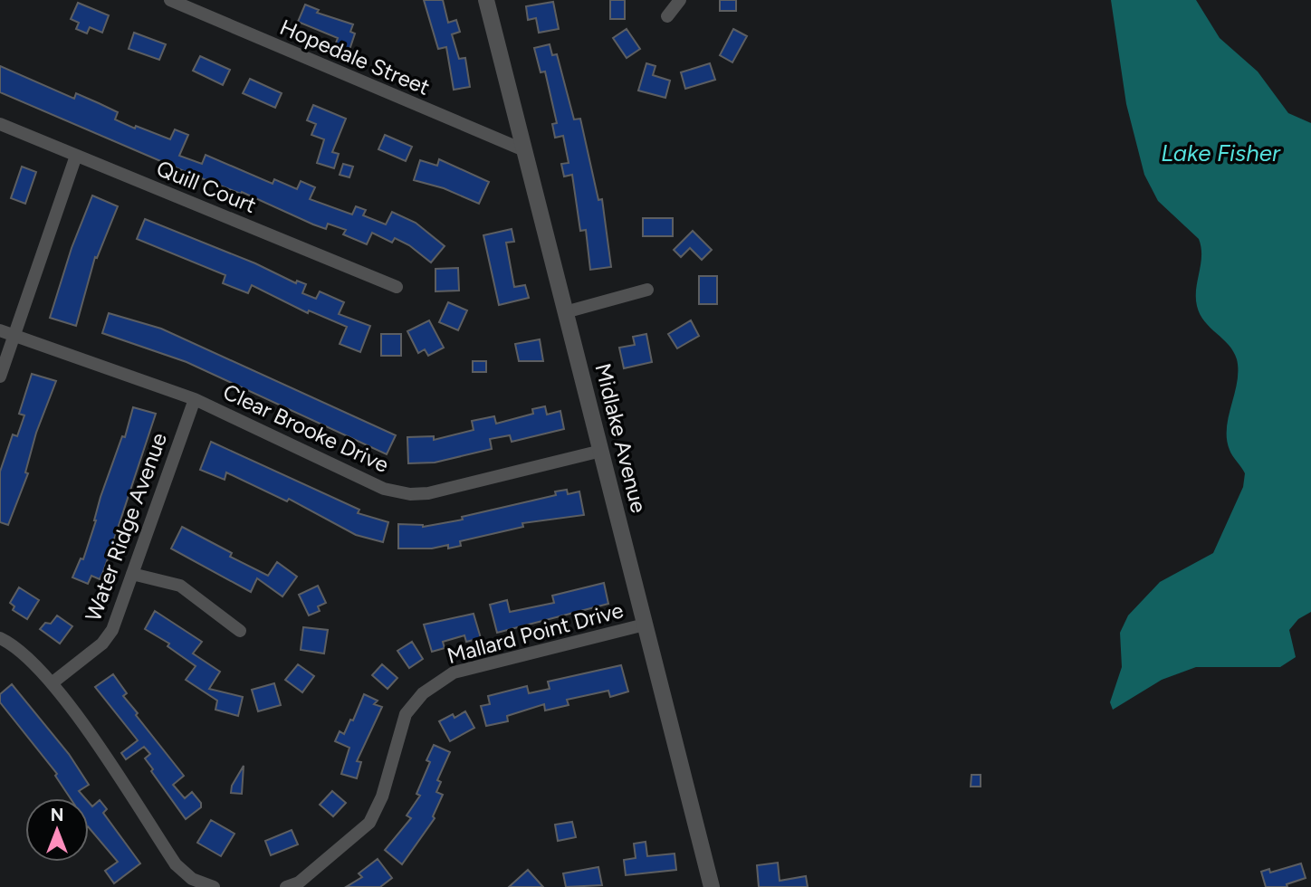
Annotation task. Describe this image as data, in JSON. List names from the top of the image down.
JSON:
{
  "streets": {
    "street": [
      "Hopedale Street",
      "Quill Court",
      "Clear Brooke Drive",
      "Midlake Avenue",
      "Water Ridge Avenue",
      "Mallard Point Drive"
    ]
  },
  "crossings": [
    ["Hopedale Street", "Midlake Avenue"],
    ["Clear Brooke Drive", "Midlake Avenue"],
    ["Clear Brooke Drive", "Water Ridge Avenue"],
    ["Midlake Avenue", "Mallard Point Drive"]
  ],
  "water": ["Lake Fisher"],
  "north": "top"
}
